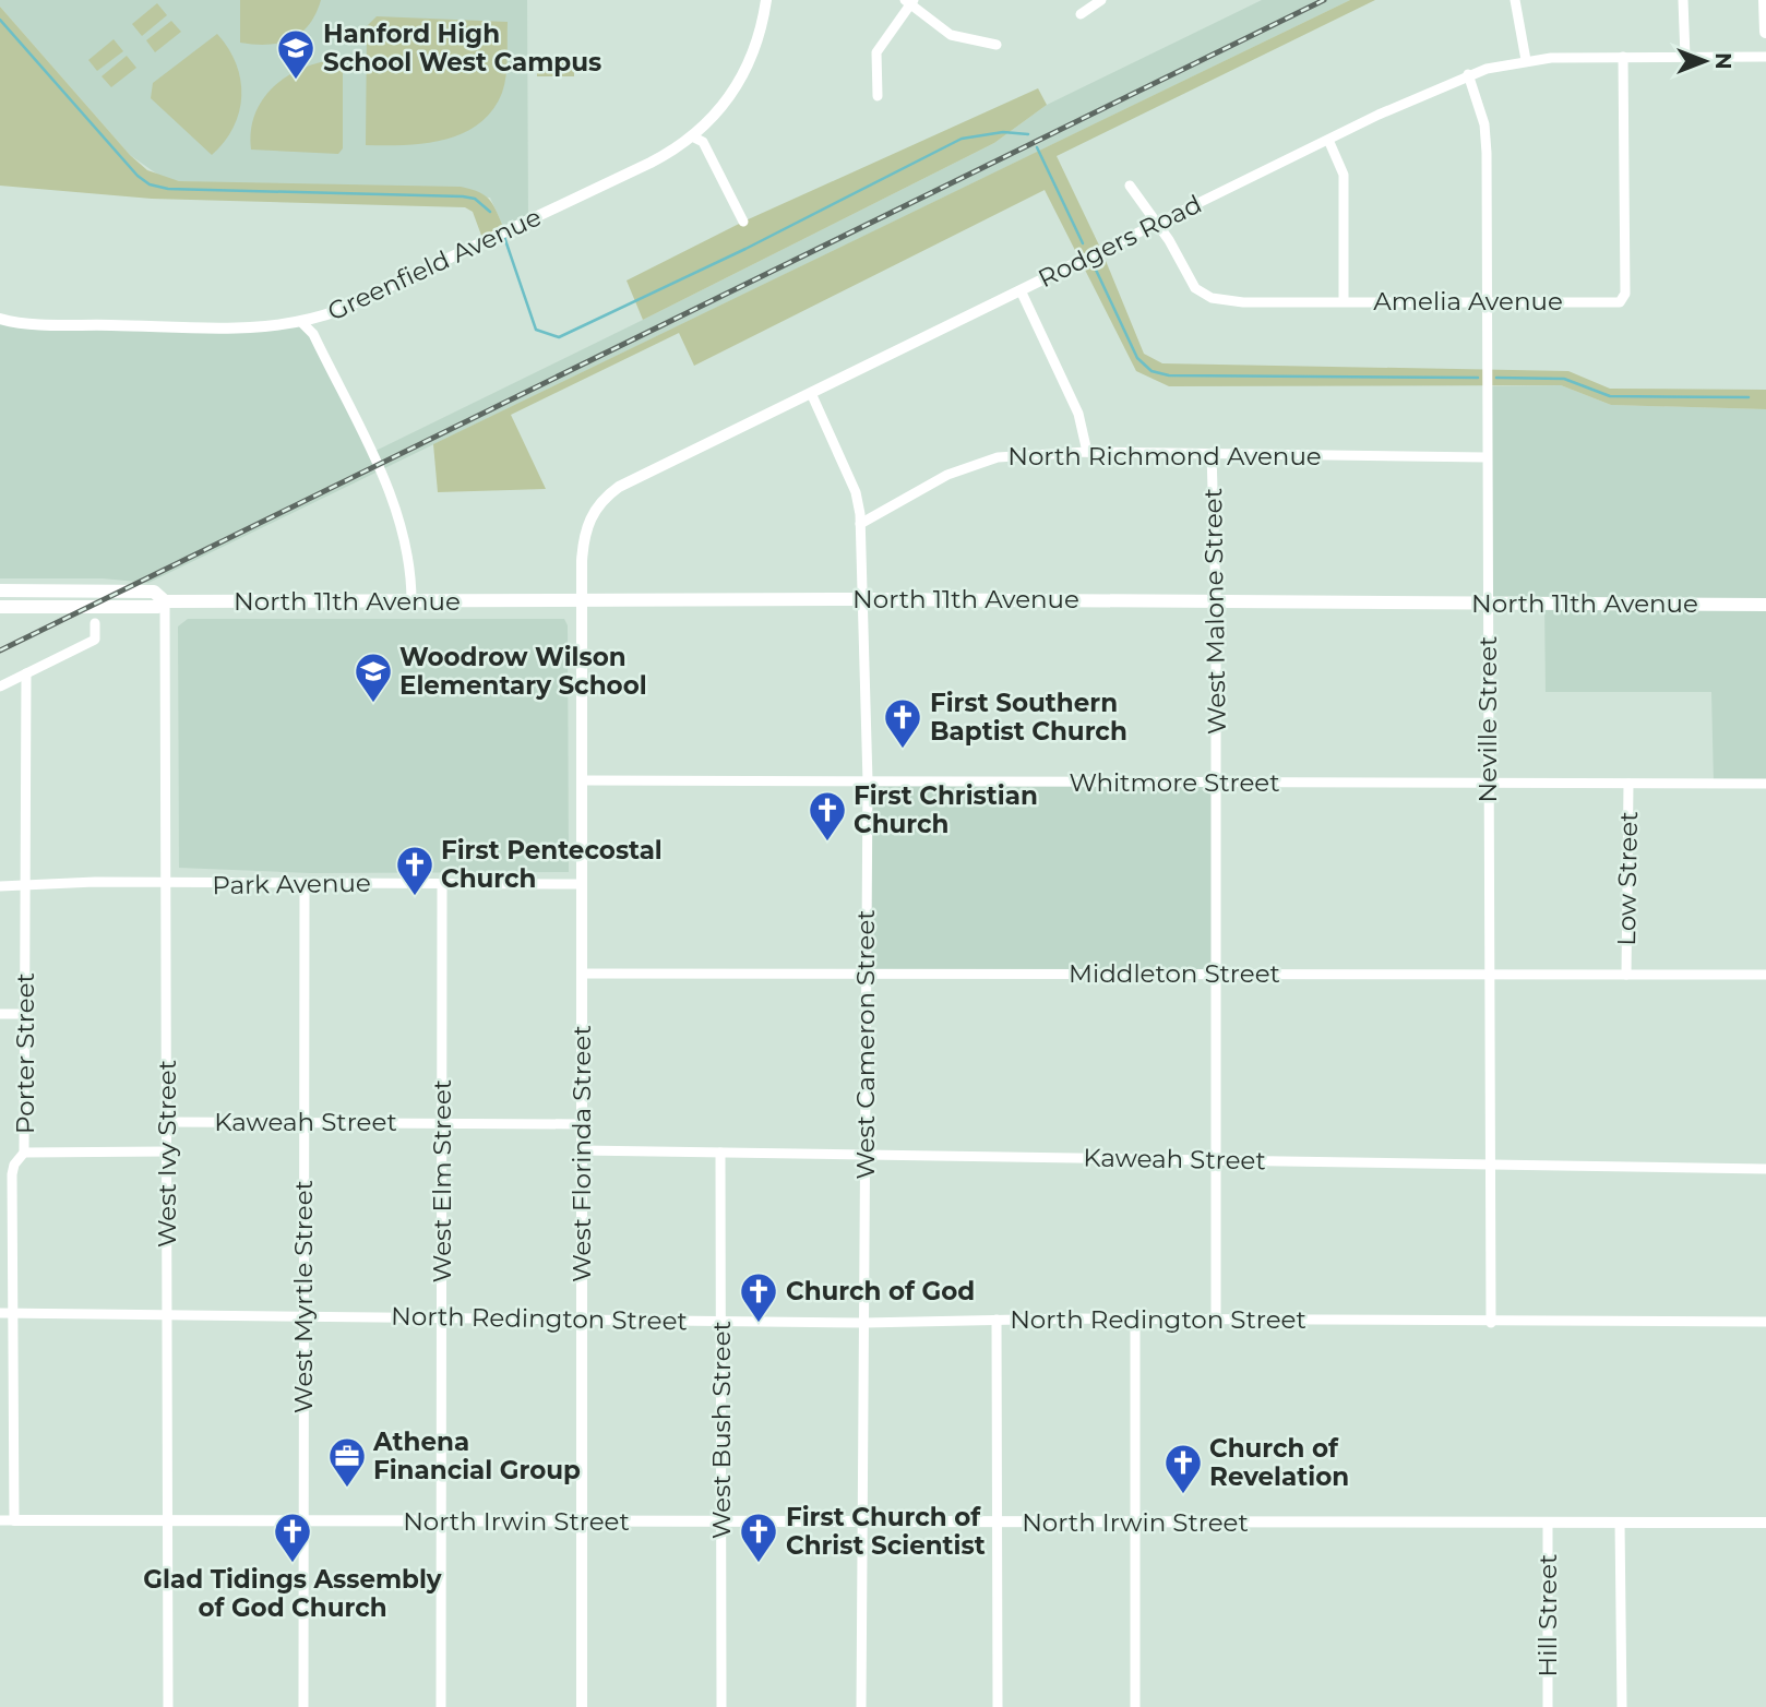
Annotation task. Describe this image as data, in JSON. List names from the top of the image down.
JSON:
{
  "streets": {
    "main road": ["North 11th Avenue"],
    "street": [
      "Rodgers Road",
      "Greenfield Avenue",
      "Amelia Avenue",
      "North Richmond Avenue",
      "West Malone Street",
      "Neville Street",
      "Whitmore Street",
      "Low Street",
      "Park Avenue",
      "Middleton Street",
      "West Cameron Street",
      "Porter Street",
      "Kaweah Street",
      "West Ivy Street",
      "West Florinda Street",
      "West Elm Street",
      "West Myrtle Street",
      "North Redington Street",
      "West Bush Street",
      "North Irwin Street",
      "Hill Street"
    ]
  },
  "crossings": [
    ["Rodgers Road", "Amelia Avenue"],
    ["Rodgers Road", "North 11th Avenue"],
    ["Rodgers Road", "Neville Street"],
    ["Rodgers Road", "West Cameron Street"],
    ["Rodgers Road", "West Florinda Street"],
    ["Amelia Avenue", "Neville Street"],
    ["North Richmond Avenue", "West Malone Street"],
    ["North Richmond Avenue", "Neville Street"],
    ["North Richmond Avenue", "West Cameron Street"],
    ["North 11th Avenue", "West Malone Street"],
    ["North 11th Avenue", "Neville Street"],
    ["North 11th Avenue", "West Cameron Street"],
    ["North 11th Avenue", "West Ivy Street"],
    ["North 11th Avenue", "West Florinda Street"],
    ["West Malone Street", "Whitmore Street"],
    ["West Malone Street", "Middleton Street"],
    ["West Malone Street", "Kaweah Street"],
    ["West Malone Street", "North Redington Street"],
    ["Neville Street", "Whitmore Street"],
    ["Neville Street", "Middleton Street"],
    ["Neville Street", "Kaweah Street"],
    ["Neville Street", "North Redington Street"],
    ["Whitmore Street", "Low Street"],
    ["Whitmore Street", "West Cameron Street"],
    ["Whitmore Street", "West Florinda Street"],
    ["Low Street", "Middleton Street"],
    ["Park Avenue", "Porter Street"],
    ["Park Avenue", "West Ivy Street"],
    ["Park Avenue", "West Florinda Street"],
    ["Park Avenue", "West Elm Street"],
    ["Park Avenue", "West Myrtle Street"],
    ["Middleton Street", "West Cameron Street"],
    ["Middleton Street", "West Florinda Street"],
    ["West Cameron Street", "Kaweah Street"],
    ["West Cameron Street", "North Redington Street"],
    ["West Cameron Street", "North Irwin Street"],
    ["Porter Street", "North Redington Street"],
    ["Porter Street", "North Irwin Street"],
    ["Kaweah Street", "West Ivy Street"],
    ["Kaweah Street", "West Florinda Street"],
    ["Kaweah Street", "West Elm Street"],
    ["Kaweah Street", "West Myrtle Street"],
    ["Kaweah Street", "West Bush Street"],
    ["West Ivy Street", "North Redington Street"],
    ["West Ivy Street", "North Irwin Street"],
    ["West Florinda Street", "North Redington Street"],
    ["West Florinda Street", "North Irwin Street"],
    ["West Elm Street", "North Redington Street"],
    ["West Elm Street", "North Irwin Street"],
    ["West Myrtle Street", "North Redington Street"],
    ["West Myrtle Street", "North Irwin Street"],
    ["North Redington Street", "West Bush Street"],
    ["West Bush Street", "North Irwin Street"],
    ["North Irwin Street", "Hill Street"]
  ],
  "places": {
    "school or university": ["Hanford High School West Campus", "Woodrow Wilson Elementary School"],
    "church": [
      "First Southern Baptist Church",
      "First Christian Church",
      "First Pentecostal Church",
      "Church of God",
      "Church of Revelation",
      "Glad Tidings Assembly of God Church",
      "First Church of Christ Scientist"
    ],
    "office": ["Athena Financial Group"]
  },
  "north": "right"
}
